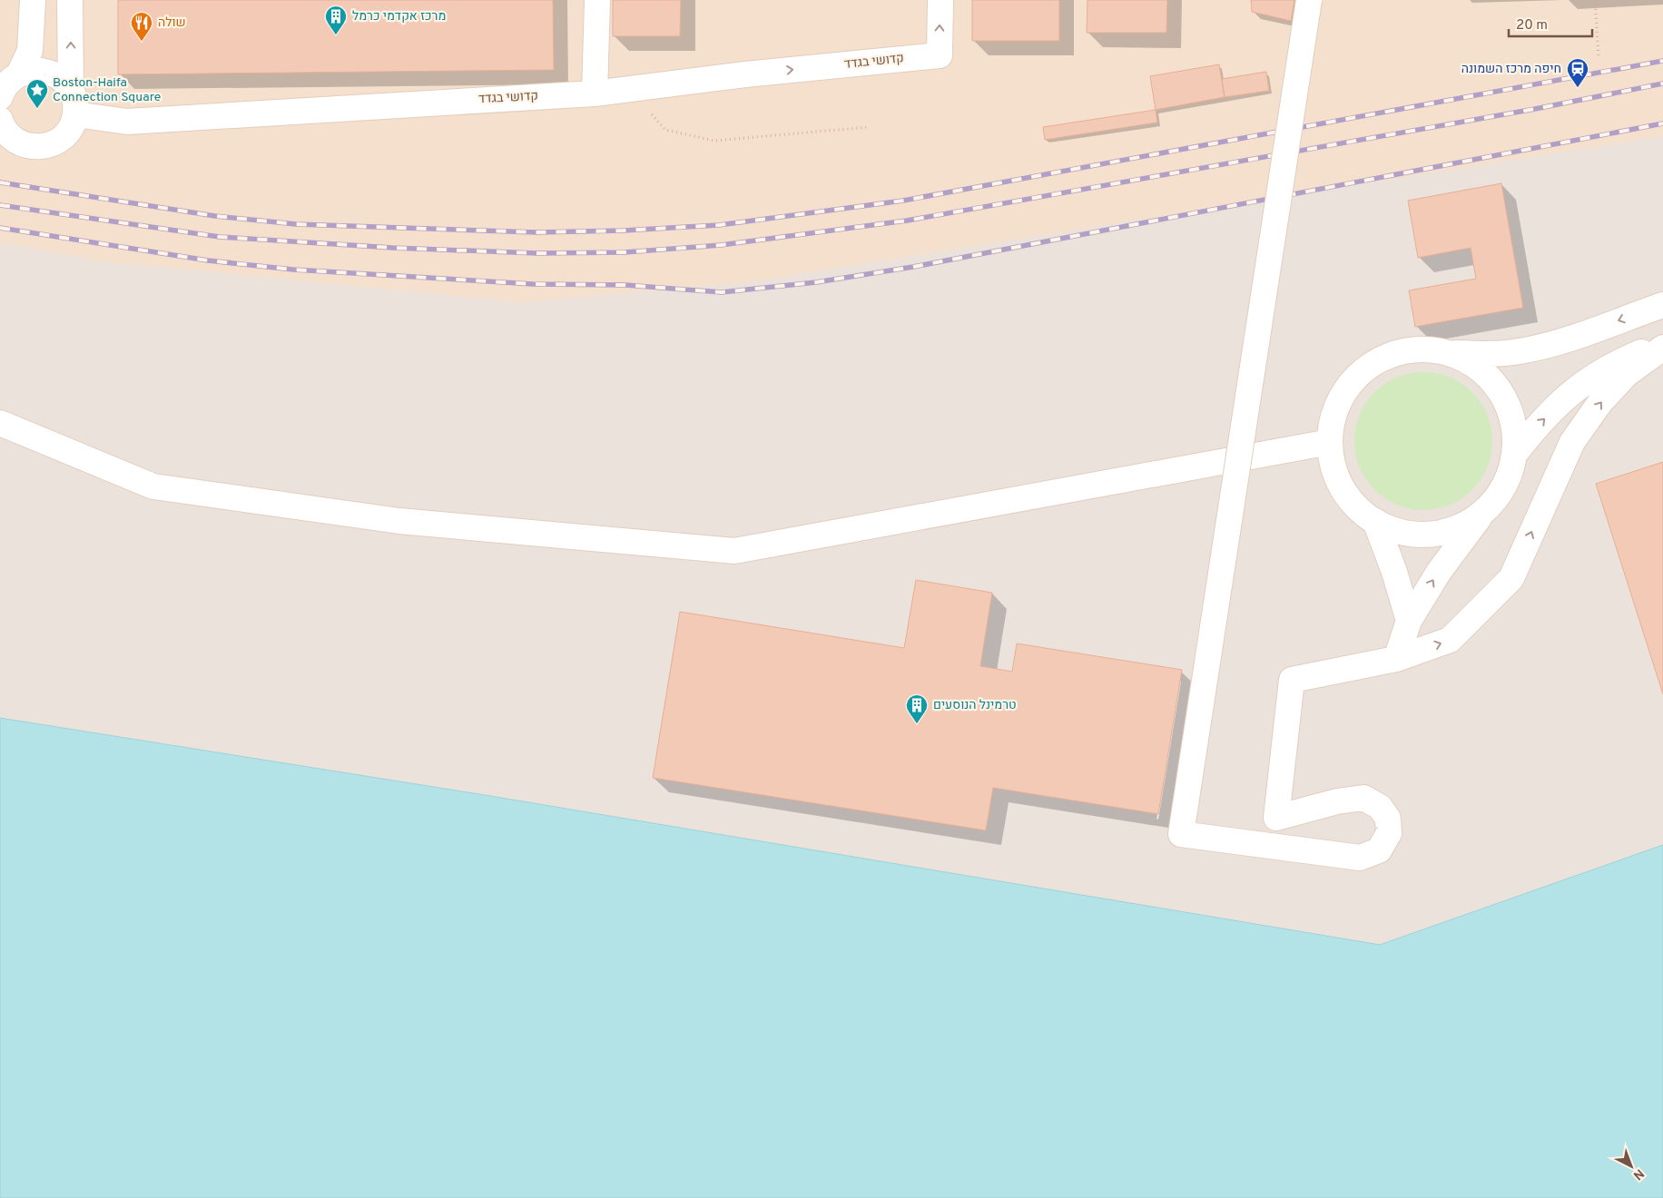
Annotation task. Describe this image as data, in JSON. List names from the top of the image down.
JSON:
{
  "streets": {
    "street": ["קדושי בגדד"]
  },
  "places": {
    "building": ["מרכז אקדמי כרמל", "טרמינל הנוסעים"],
    "restaurant": ["שולה"],
    "station": ["חיפה מרכז השמונה"],
    "place": ["Boston-Haifa Connection Square"]
  },
  "scale_bar": "20 m",
  "north": "bottom right"
}
